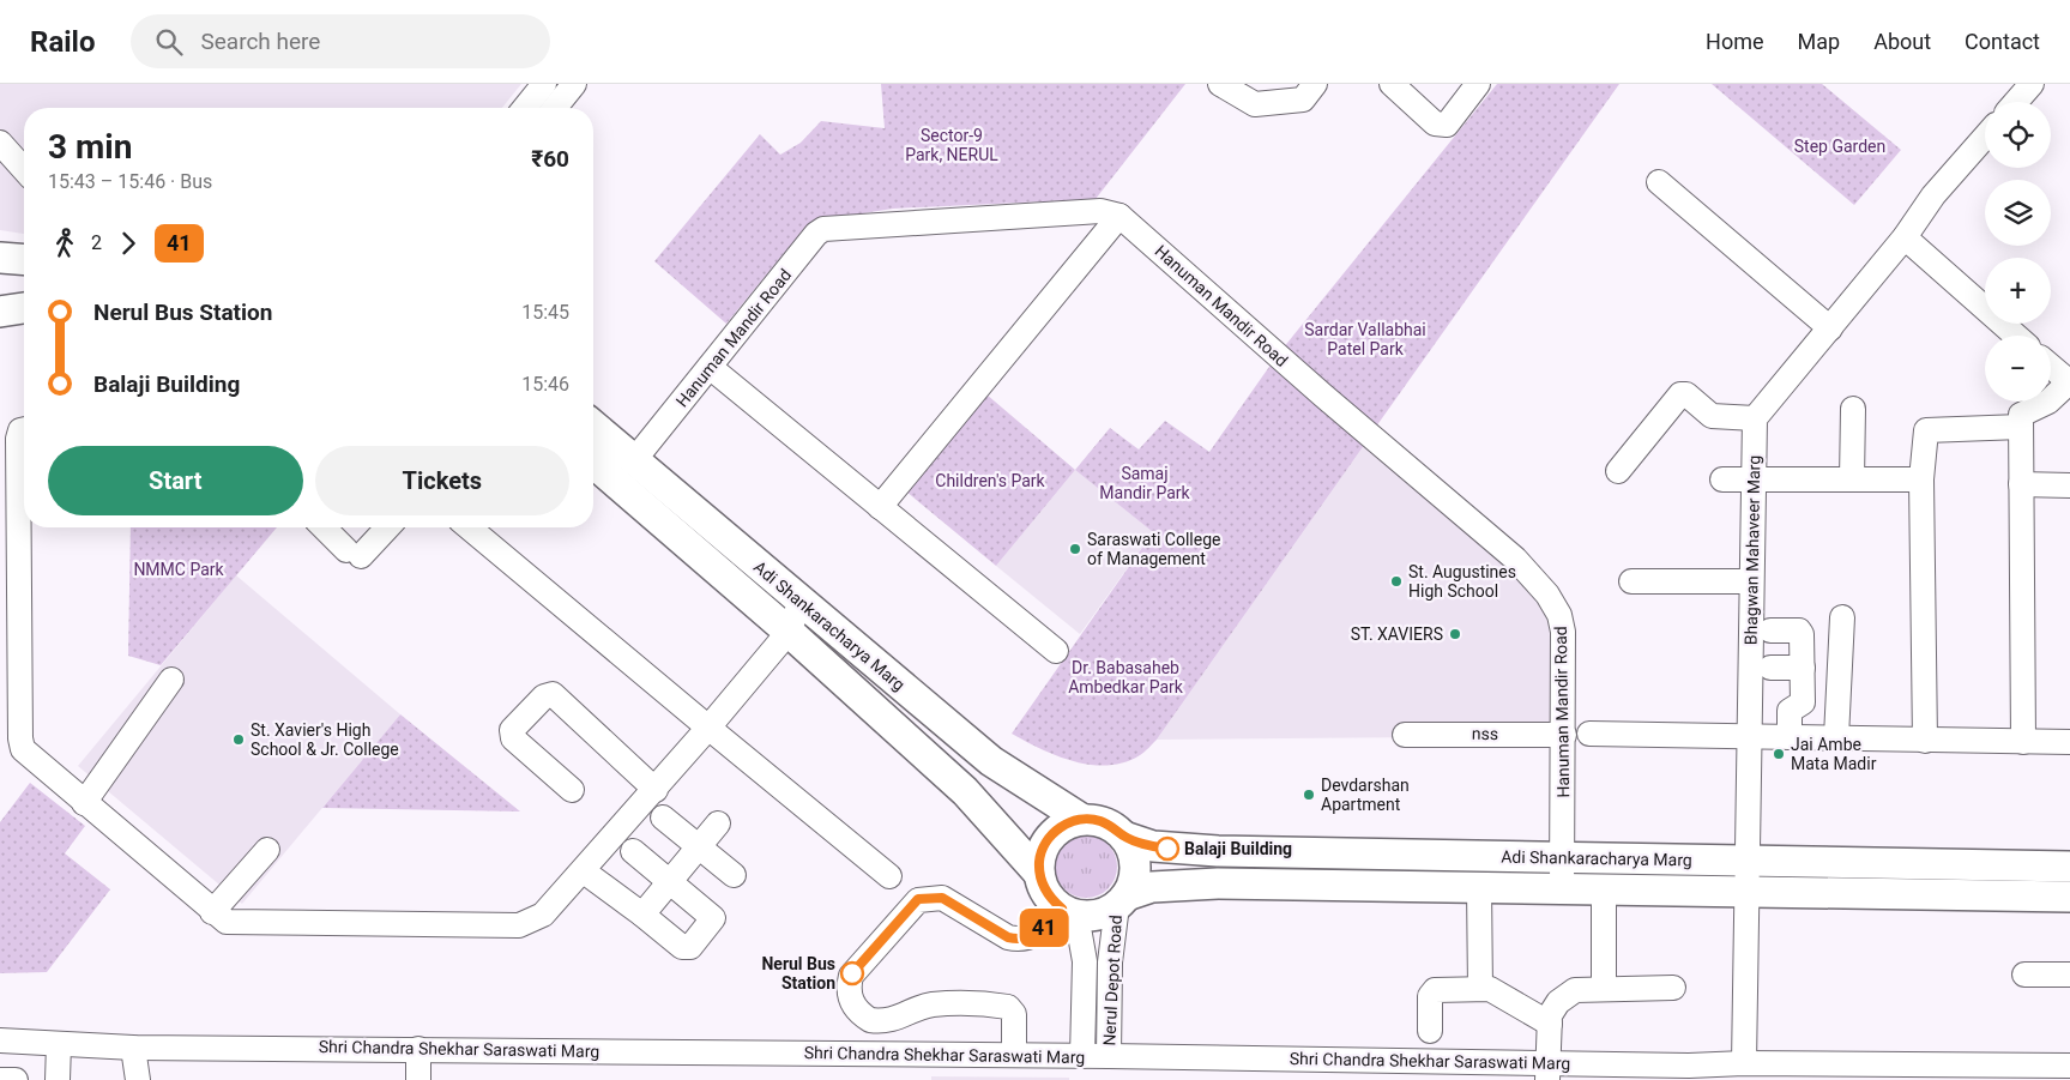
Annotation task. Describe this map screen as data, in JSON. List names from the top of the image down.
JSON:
{
  "streets": {
    "main road": ["Adi Shankaracharya Marg"],
    "street": [
      "Hanuman Mandir Road",
      "Bhagwan Mahaveer Marg",
      "nss",
      "Nerul Depot Road",
      "Shri Chandra Shekhar Saraswati Marg"
    ]
  },
  "crossings": [
    ["Hanuman Mandir Road", "Adi Shankaracharya Marg"],
    ["Hanuman Mandir Road", "nss"],
    ["Bhagwan Mahaveer Marg", "Adi Shankaracharya Marg"],
    ["Bhagwan Mahaveer Marg", "Shri Chandra Shekhar Saraswati Marg"],
    ["Adi Shankaracharya Marg", "Nerul Depot Road"],
    ["Nerul Depot Road", "Shri Chandra Shekhar Saraswati Marg"]
  ],
  "parks": [
    "Sector-9 Park, NERUL",
    "Step Garden",
    "Sardar Vallabhai Patel Park",
    "Samaj Mandir Park",
    "Children's Park",
    "NMMC Park",
    "Dr. Babasaheb Ambedkar Park"
  ],
  "places": [
    "Saraswati College of Management",
    "St. Augustines High School",
    "ST. XAVIERS",
    "St. Xavier's High School & Jr. College",
    "Jai Ambe Mata Madir",
    "Devdarshan Apartment",
    "Balaji Building",
    "Nerul Bus Station"
  ],
  "lines": ["bus line 41"],
  "page": {
    "header": "Railo",
    "search": "Search here",
    "nav": [
      "Home",
      "Map",
      "About",
      "Contact"
    ],
    "on_map": "41",
    "map_buttons": ["+", "−"],
    "heading": ["3 min", "15:43 – 15:46 · Bus", "₹60"],
    "legs": ["2", "41"],
    "list": [
      {
        "name": "Nerul Bus Station",
        "value": "15:45"
      },
      {
        "name": "Balaji Building",
        "value": "15:46"
      }
    ],
    "buttons": ["Start", "Tickets"]
  }
}
